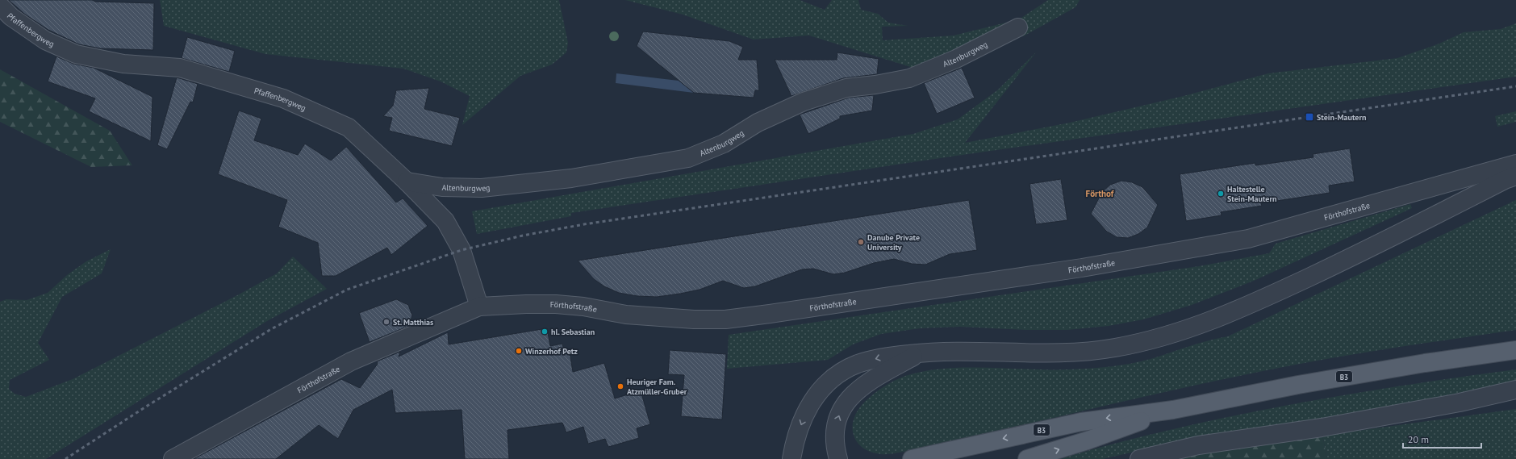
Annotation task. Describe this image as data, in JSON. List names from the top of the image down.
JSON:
{
  "streets": {
    "main road": ["B3"],
    "street": ["Pfaffenbergweg", "Altenburgweg", "Förthofstraße"]
  },
  "crossings": [
    ["Pfaffenbergweg", "Altenburgweg"],
    ["Pfaffenbergweg", "Förthofstraße"]
  ],
  "districts": ["Förthof"],
  "places": {
    "transit": ["Stein-Mautern"],
    "other": [
      "Haltestelle Stein-Mautern",
      "Danube Private University",
      "St. Matthias",
      "hl. Sebastian",
      "Winzerhof Petz",
      "Heuriger Fam. Atzmüller-Gruber"
    ]
  },
  "scale_bar": "20 m"
}
